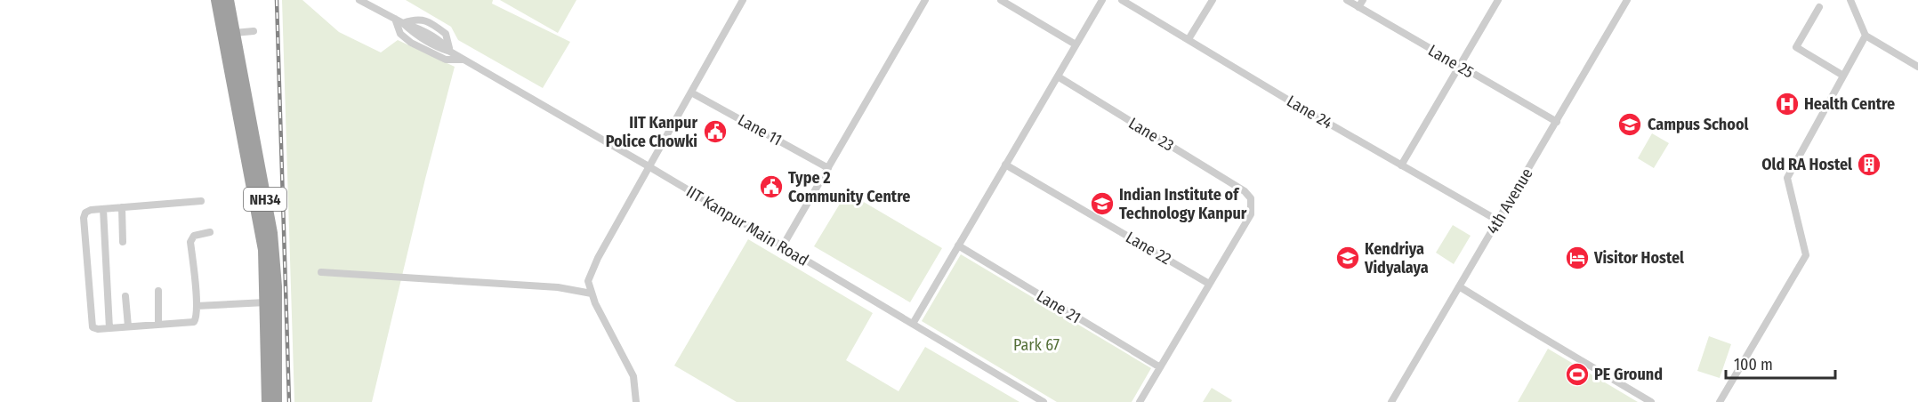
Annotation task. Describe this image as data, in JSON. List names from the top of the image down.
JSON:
{
  "streets": {
    "highway": ["NH34"],
    "street": [
      "Lane 25",
      "Lane 24",
      "Lane 11",
      "Lane 23",
      "4th Avenue",
      "IIT Kanpur Main Road",
      "Lane 22",
      "Lane 21"
    ]
  },
  "crossings": [
    ["Lane 25", "4th Avenue"],
    ["Lane 24", "4th Avenue"],
    ["Lane 23", "Lane 22"]
  ],
  "parks": ["Park 67"],
  "places": {
    "hospital": ["Health Centre"],
    "school or university": ["Campus School", "Indian Institute of Technology Kanpur", "Kendriya Vidyalaya"],
    "public building": ["IIT Kanpur Police Chowki", "Type 2 Community Centre"],
    "building": ["Old RA Hostel"],
    "hotel": ["Visitor Hostel"],
    "sports": ["PE Ground"]
  },
  "scale_bar": "100 m"
}
